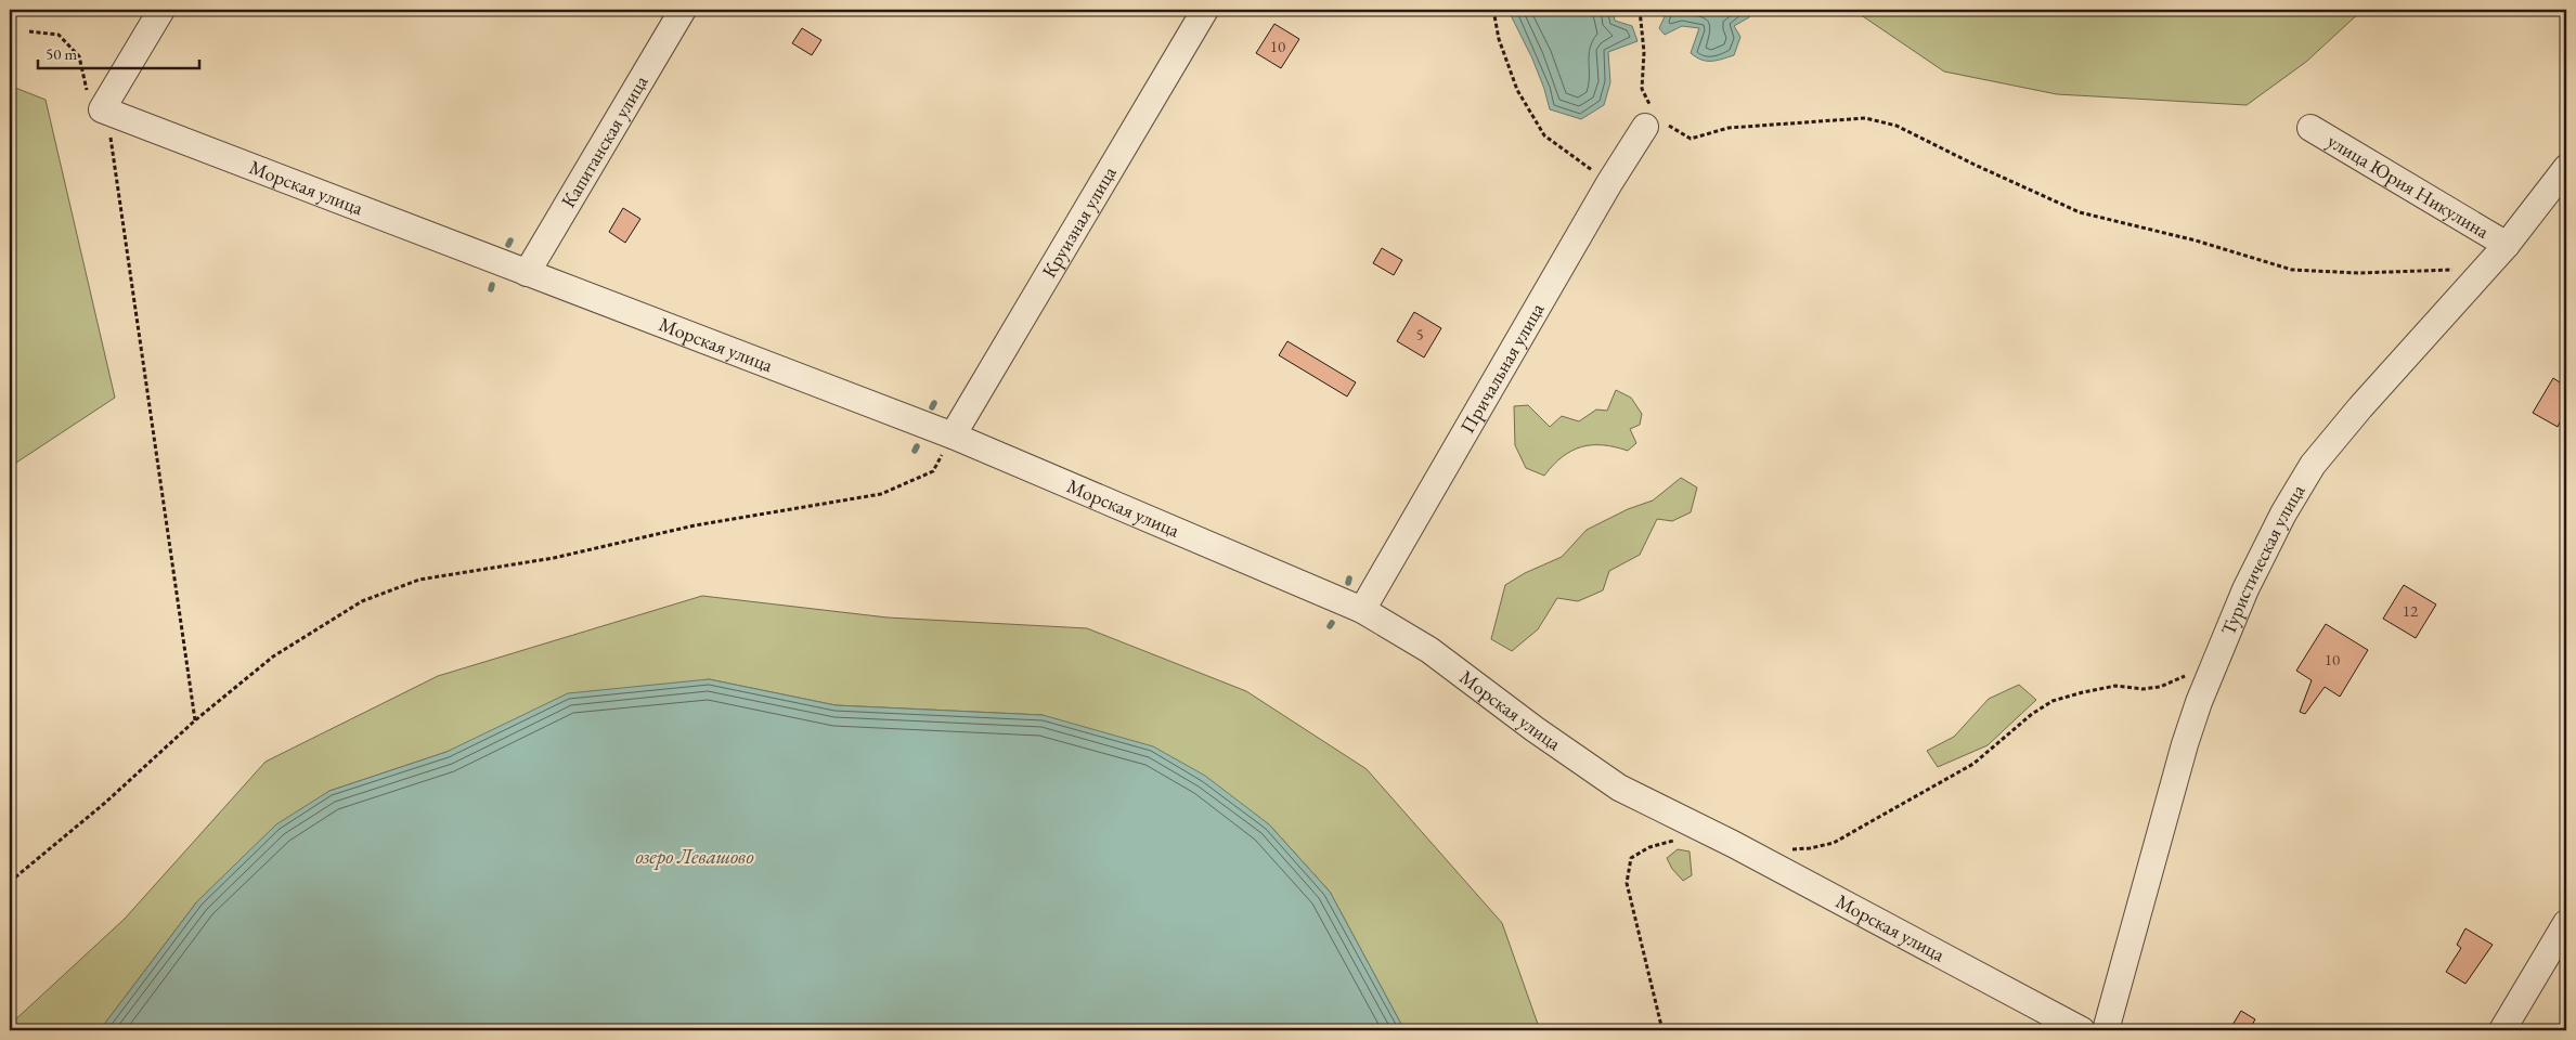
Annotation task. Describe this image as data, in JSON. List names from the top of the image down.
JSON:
{
  "streets": {
    "street": [
      "Капитанская улица",
      "улица Юрия Никулина",
      "Морская улица",
      "Круизная улица",
      "Причальная улица",
      "Туристическая улица"
    ]
  },
  "crossings": [
    ["Капитанская улица", "Морская улица"],
    ["улица Юрия Никулина", "Туристическая улица"],
    ["Морская улица", "Круизная улица"],
    ["Морская улица", "Причальная улица"]
  ],
  "water": ["озеро Левашово"],
  "house_numbers": [
    "10",
    "5",
    "12",
    "10"
  ],
  "scale_bar": "50 m"
}
